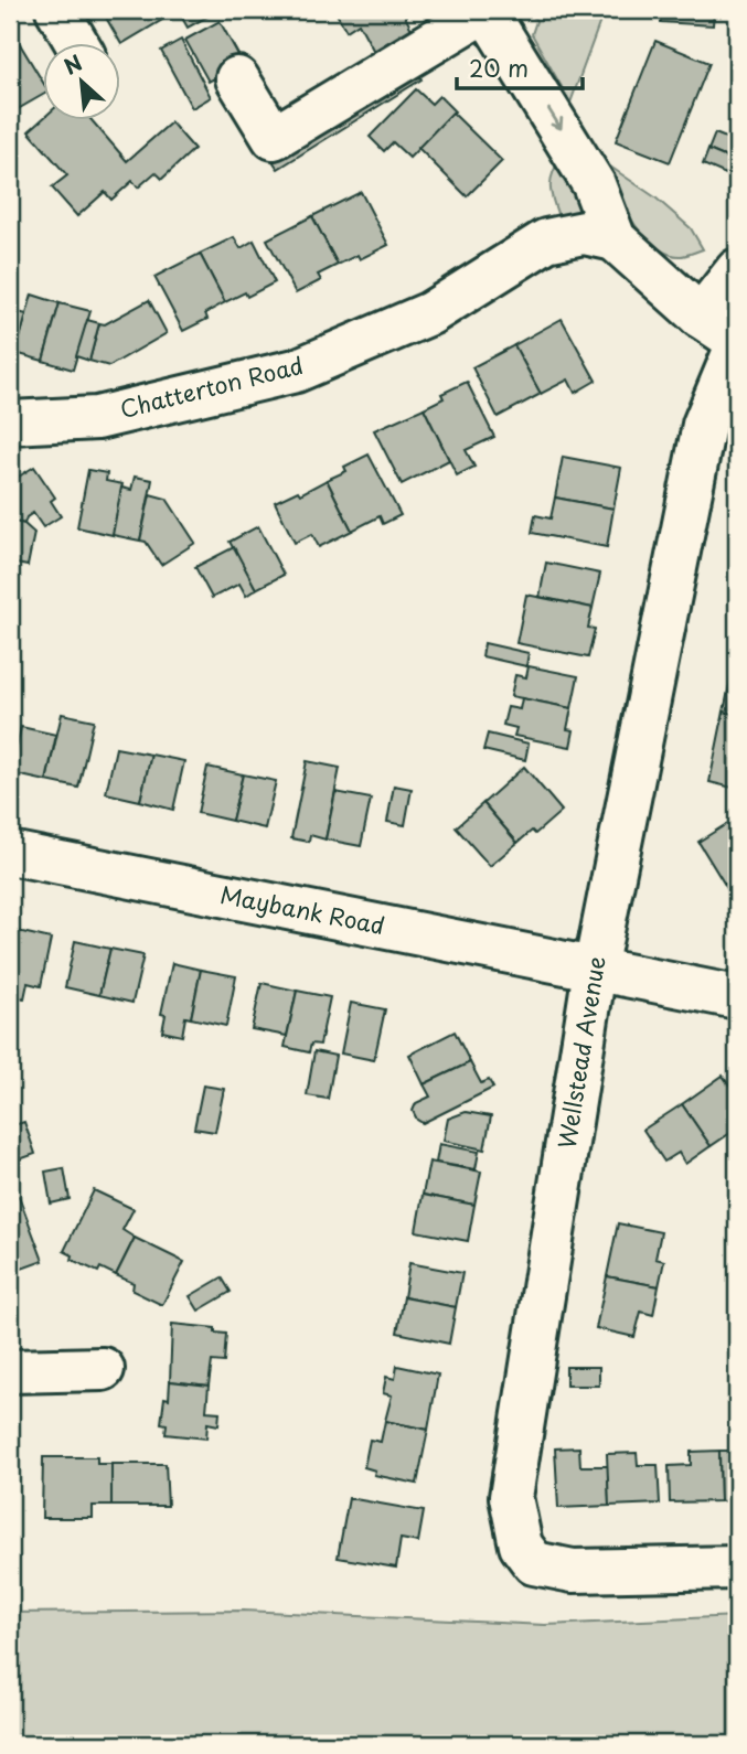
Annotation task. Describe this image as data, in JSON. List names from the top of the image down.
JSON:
{
  "streets": {
    "street": ["Chatterton Road", "Maybank Road", "Wellstead Avenue"]
  },
  "crossings": [
    ["Maybank Road", "Wellstead Avenue"]
  ],
  "scale_bar": "20 m",
  "north": "top left"
}
